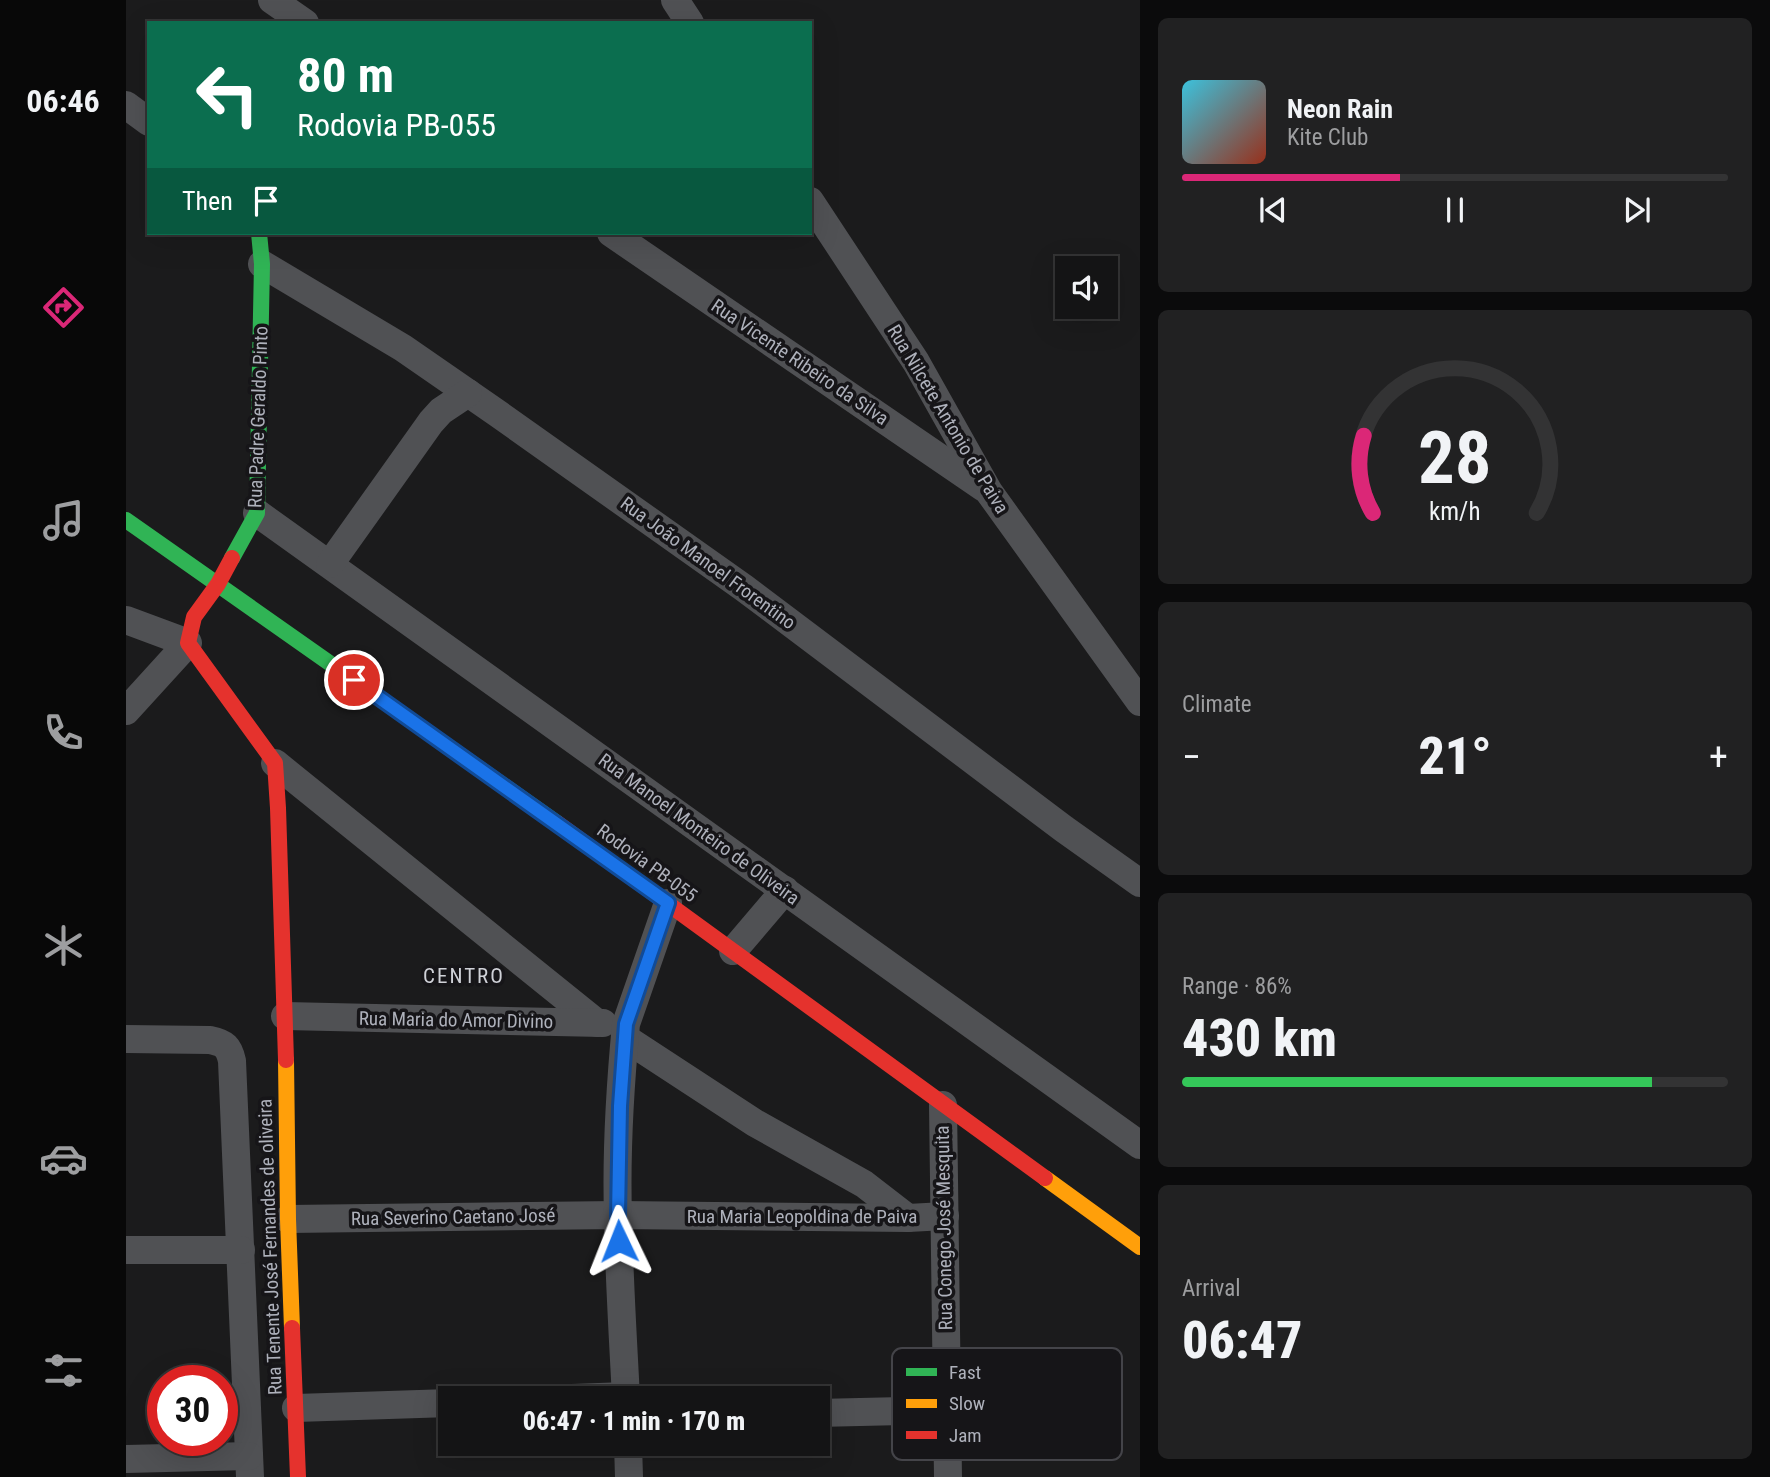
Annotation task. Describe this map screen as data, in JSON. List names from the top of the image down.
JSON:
{
  "streets": {
    "street": [
      "Rua Vicente Ribeiro da Silva",
      "Rua Padre Geraldo Pinto",
      "Rua Nilcete Antonio de Paiva",
      "Rua João Manoel Frorentino",
      "Rua Manoel Monteiro de Oliveira",
      "Rodovia PB-055",
      "Rua Maria do Amor Divino",
      "Rua Maria Leopoldina de Paiva",
      "Rua Severino Caetano José",
      "Rua Conego José Mesquita",
      "Rua Tenente José Fernandes de oliveira"
    ]
  },
  "crossings": [
    ["Rua Vicente Ribeiro da Silva", "Rua Nilcete Antonio de Paiva"],
    ["Rua Padre Geraldo Pinto", "Rua João Manoel Frorentino"],
    ["Rua Padre Geraldo Pinto", "Rua Manoel Monteiro de Oliveira"],
    ["Rua Padre Geraldo Pinto", "Rodovia PB-055"],
    ["Rodovia PB-055", "Rua Conego José Mesquita"],
    ["Rua Maria do Amor Divino", "Rua Tenente José Fernandes de oliveira"],
    ["Rua Maria Leopoldina de Paiva", "Rua Severino Caetano José"],
    ["Rua Maria Leopoldina de Paiva", "Rua Conego José Mesquita"],
    ["Rua Severino Caetano José", "Rua Tenente José Fernandes de oliveira"]
  ],
  "districts": ["CENTRO"],
  "legend": ["Fast", "Slow", "Jam"],
  "page": {
    "tabs": "06:46",
    "turn": ["80 m", "Rodovia PB-055"],
    "song": ["Neon Rain", "Kite Club"],
    "then": "Then",
    "tile": [
      "Climate",
      ["Range · 86%", "430 km"],
      ["Arrival", "06:47"]
    ],
    "heat": ["−", "21°", "+"],
    "limit": "30",
    "trip": "06:47 · 1 min · 170 m",
    "gauge": ["28", "km/h"]
  }
}
